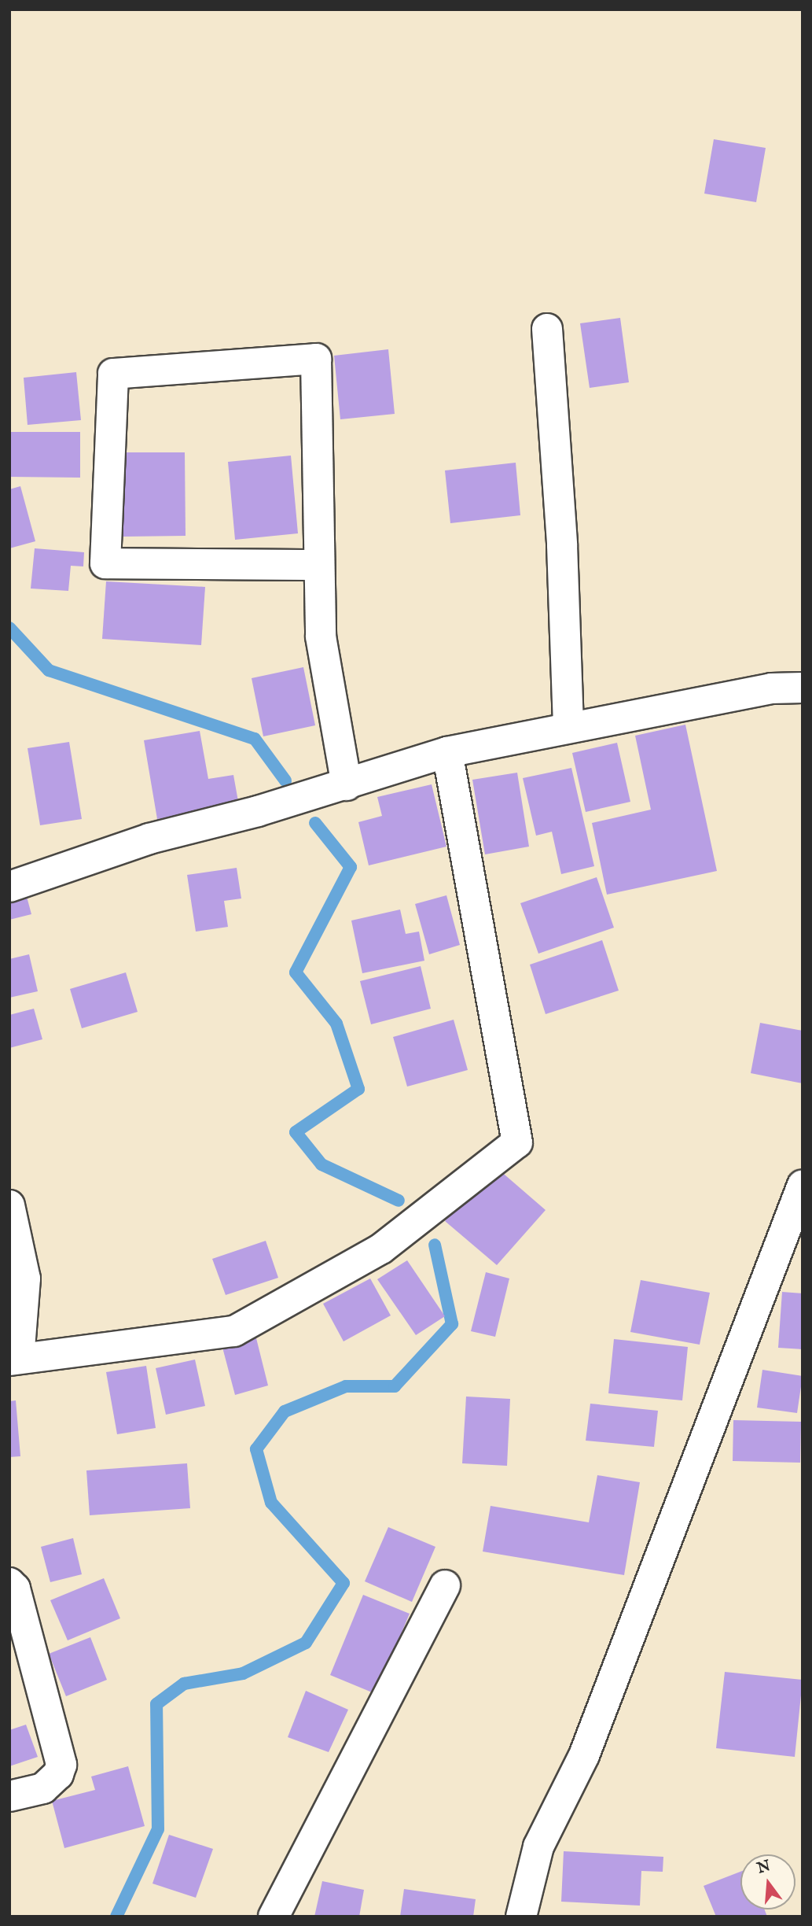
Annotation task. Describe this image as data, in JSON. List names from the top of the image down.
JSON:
{
  "north": "top"
}
